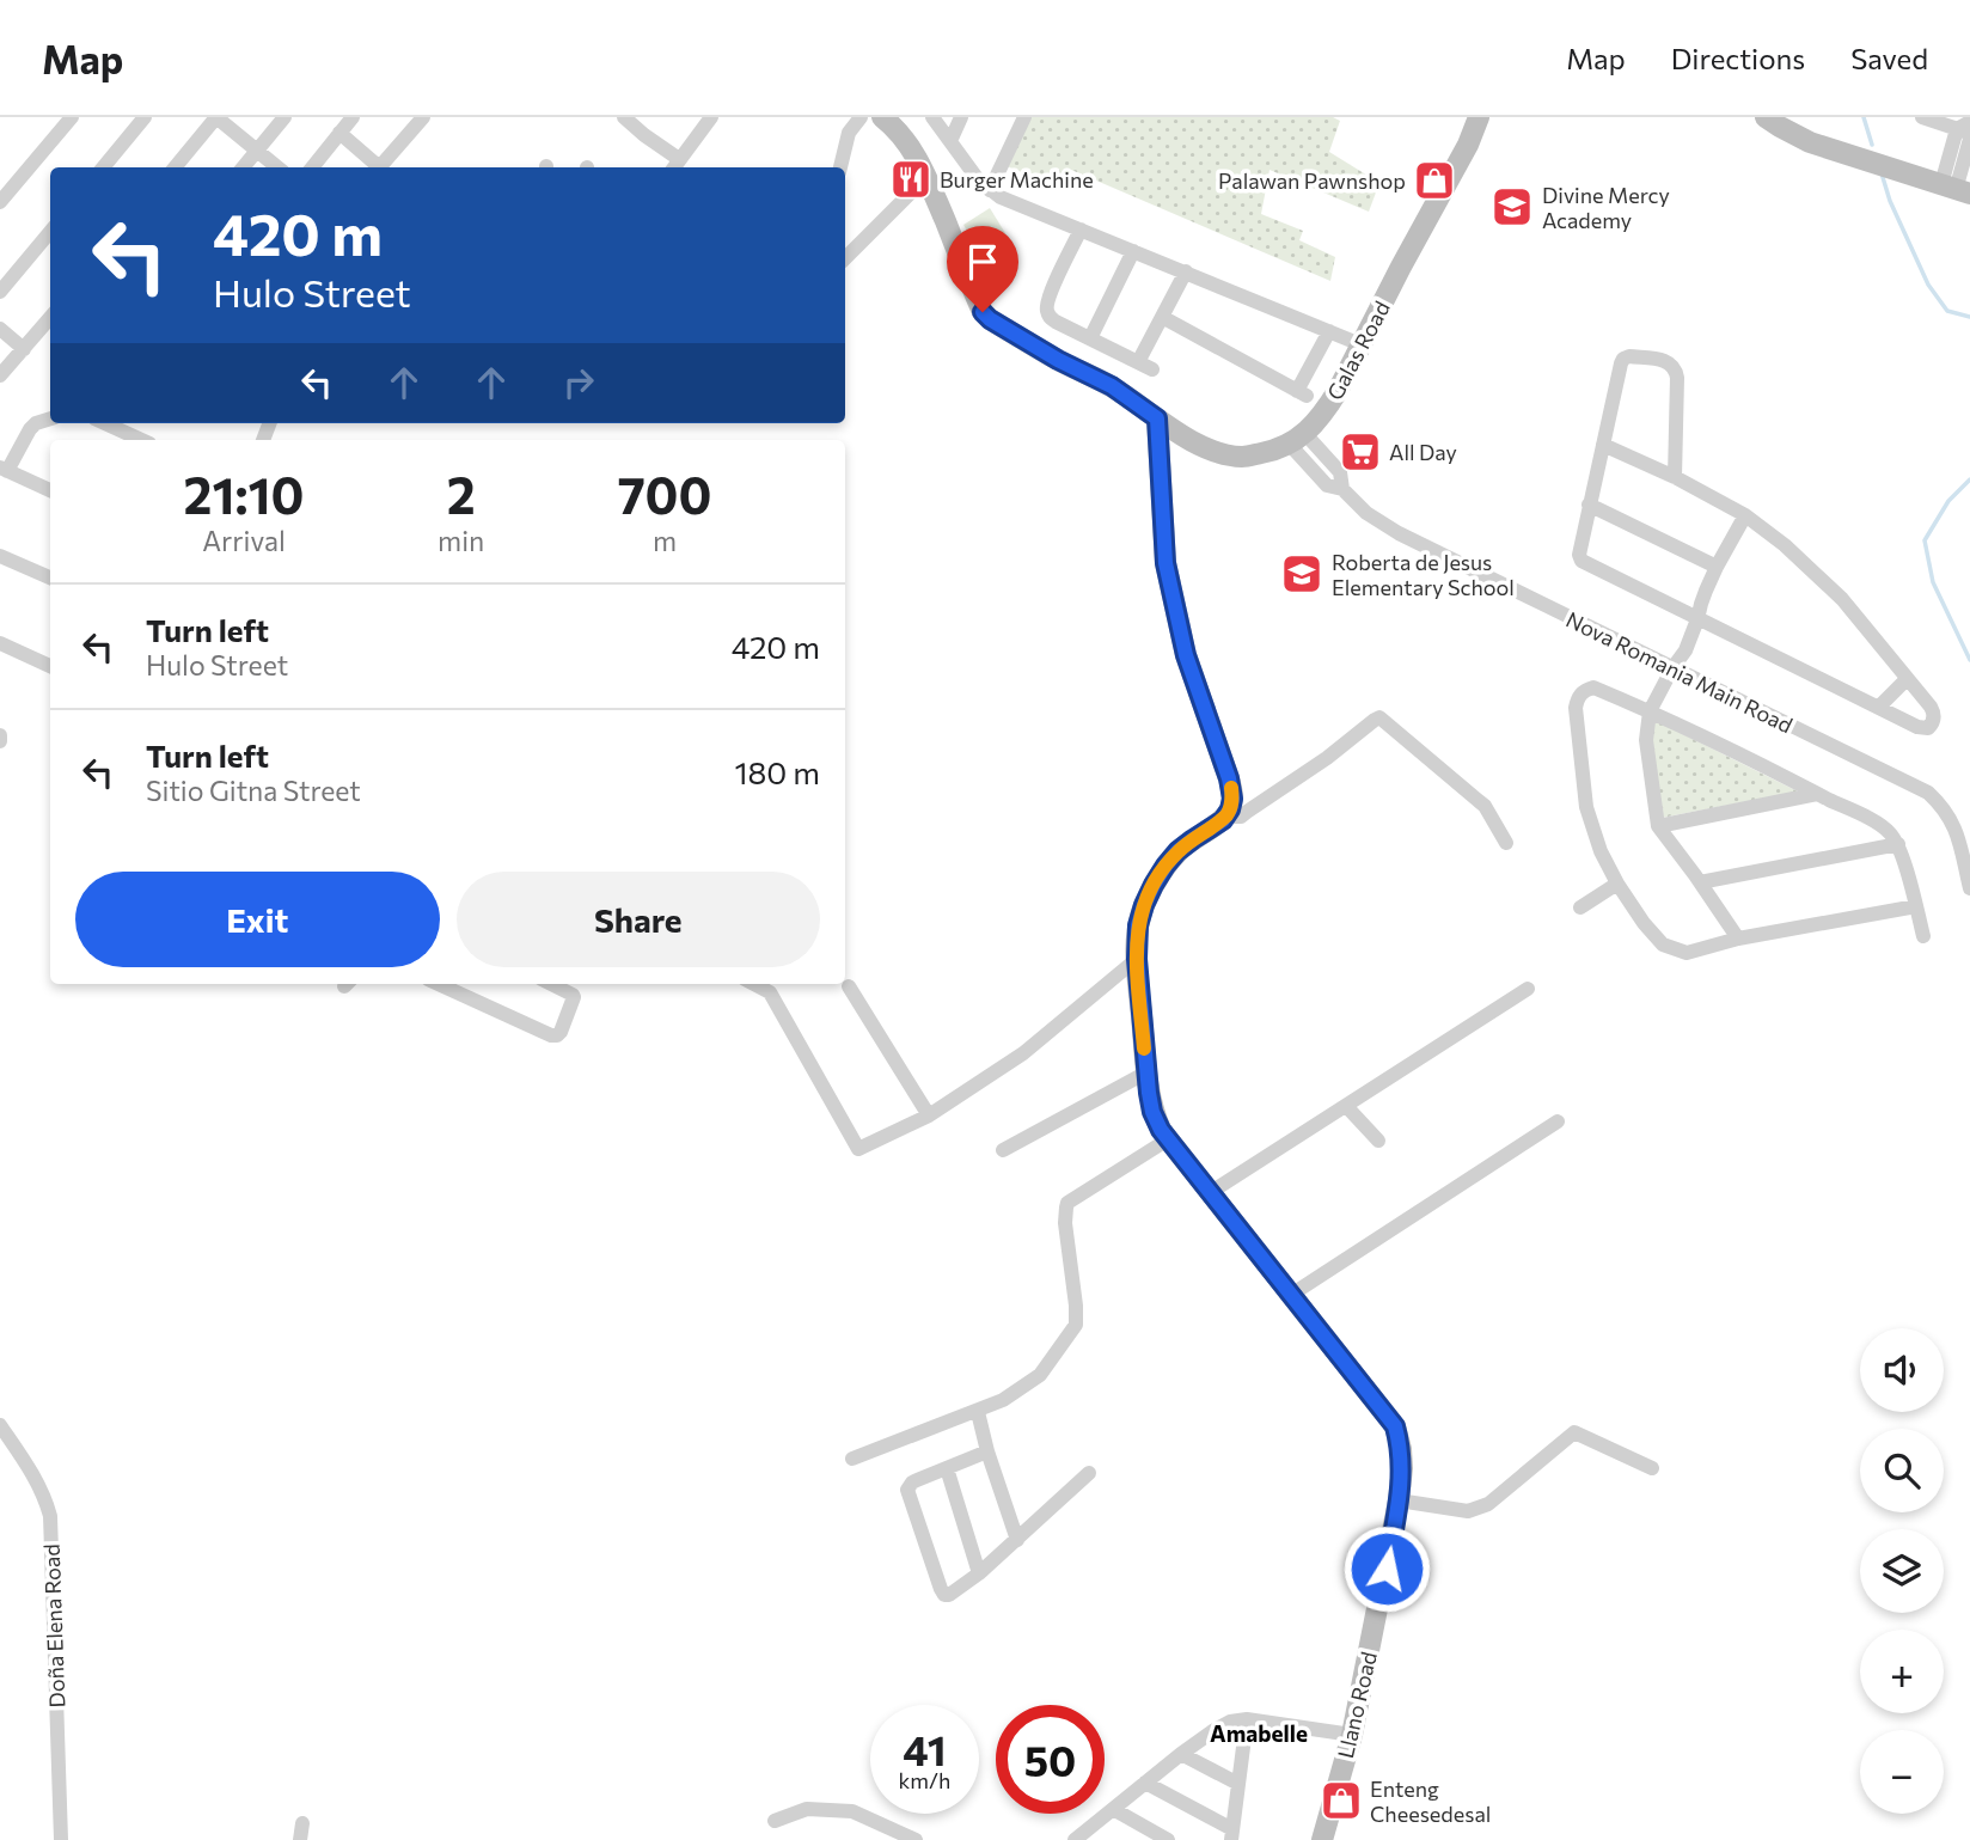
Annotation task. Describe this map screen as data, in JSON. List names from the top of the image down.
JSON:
{
  "streets": {
    "main road": ["Galas Road", "Llano Road"],
    "street": ["Nova Romania Main Road", "Doña Elena Road"]
  },
  "crossings": [
    ["Galas Road", "Nova Romania Main Road"]
  ],
  "districts": ["Amabelle"],
  "places": {
    "restaurant": ["Burger Machine"],
    "shop": ["Palawan Pawnshop", "Enteng Cheesedesal"],
    "school or university": ["Divine Mercy Academy", "Roberta de Jesus Elementary School"],
    "supermarket": ["All Day"]
  },
  "page": {
    "header": "Map",
    "nav": ["Map", "Directions", "Saved"],
    "turn": ["420 m", "Hulo Street"],
    "eta": [
      "21:10",
      "Arrival",
      "2",
      "min",
      "700",
      "m"
    ],
    "list": [
      {
        "name": "Turn left",
        "note": "Hulo Street",
        "value": "420 m"
      },
      {
        "name": "Turn left",
        "note": "Sitio Gitna Street",
        "value": "180 m"
      }
    ],
    "buttons": ["Exit", "Share"],
    "map_buttons": ["+", "−"],
    "speed": "41 km/h",
    "limit": "50"
  }
}
